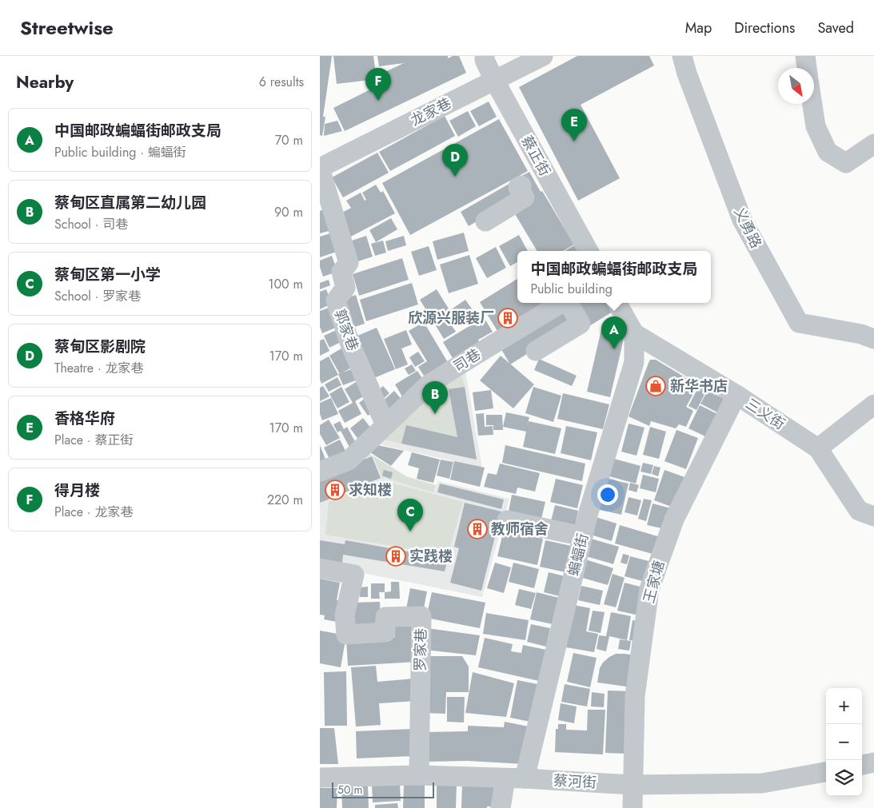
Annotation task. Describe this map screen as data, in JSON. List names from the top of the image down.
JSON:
{
  "streets": {
    "street": [
      "龙家巷",
      "蔡正街",
      "义勇路",
      "郭家巷",
      "司巷",
      "三义街",
      "蝙蝠街",
      "王家塘",
      "罗家巷",
      "蔡河街"
    ]
  },
  "crossings": [
    ["龙家巷", "蔡正街"],
    ["龙家巷", "郭家巷"],
    ["郭家巷", "司巷"],
    ["三义街", "蝙蝠街"],
    ["三义街", "王家塘"],
    ["蝙蝠街", "蔡河街"],
    ["王家塘", "蔡河街"],
    ["罗家巷", "蔡河街"]
  ],
  "places": {
    "building": [
      "欣源兴服装厂",
      "求知楼",
      "教师宿舍",
      "实践楼"
    ],
    "shop": ["新华书店"]
  },
  "scale_bar": "50 m",
  "north": "bottom right",
  "page": {
    "header": "Streetwise",
    "nav": ["Map", "Directions", "Saved"],
    "heading": ["Nearby", "6 results"],
    "pins": [
      "F",
      "E",
      "D",
      "A",
      "B",
      "C"
    ],
    "list": [
      {
        "mark": "A",
        "name": "中国邮政蝙蝠街邮政支局",
        "note": "Public building · 蝙蝠街",
        "value": "70 m"
      },
      {
        "mark": "B",
        "name": "蔡甸区直属第二幼儿园",
        "note": "School · 司巷",
        "value": "90 m"
      },
      {
        "mark": "C",
        "name": "蔡甸区第一小学",
        "note": "School · 罗家巷",
        "value": "100 m"
      },
      {
        "mark": "D",
        "name": "蔡甸区影剧院",
        "note": "Theatre · 龙家巷",
        "value": "170 m"
      },
      {
        "mark": "E",
        "name": "香格华府",
        "note": "Place · 蔡正街",
        "value": "170 m"
      },
      {
        "mark": "F",
        "name": "得月楼",
        "note": "Place · 龙家巷",
        "value": "220 m"
      }
    ],
    "popup": ["中国邮政蝙蝠街邮政支局", "Public building"],
    "map_buttons": ["+", "−"],
    "scale": "50 m"
  }
}
